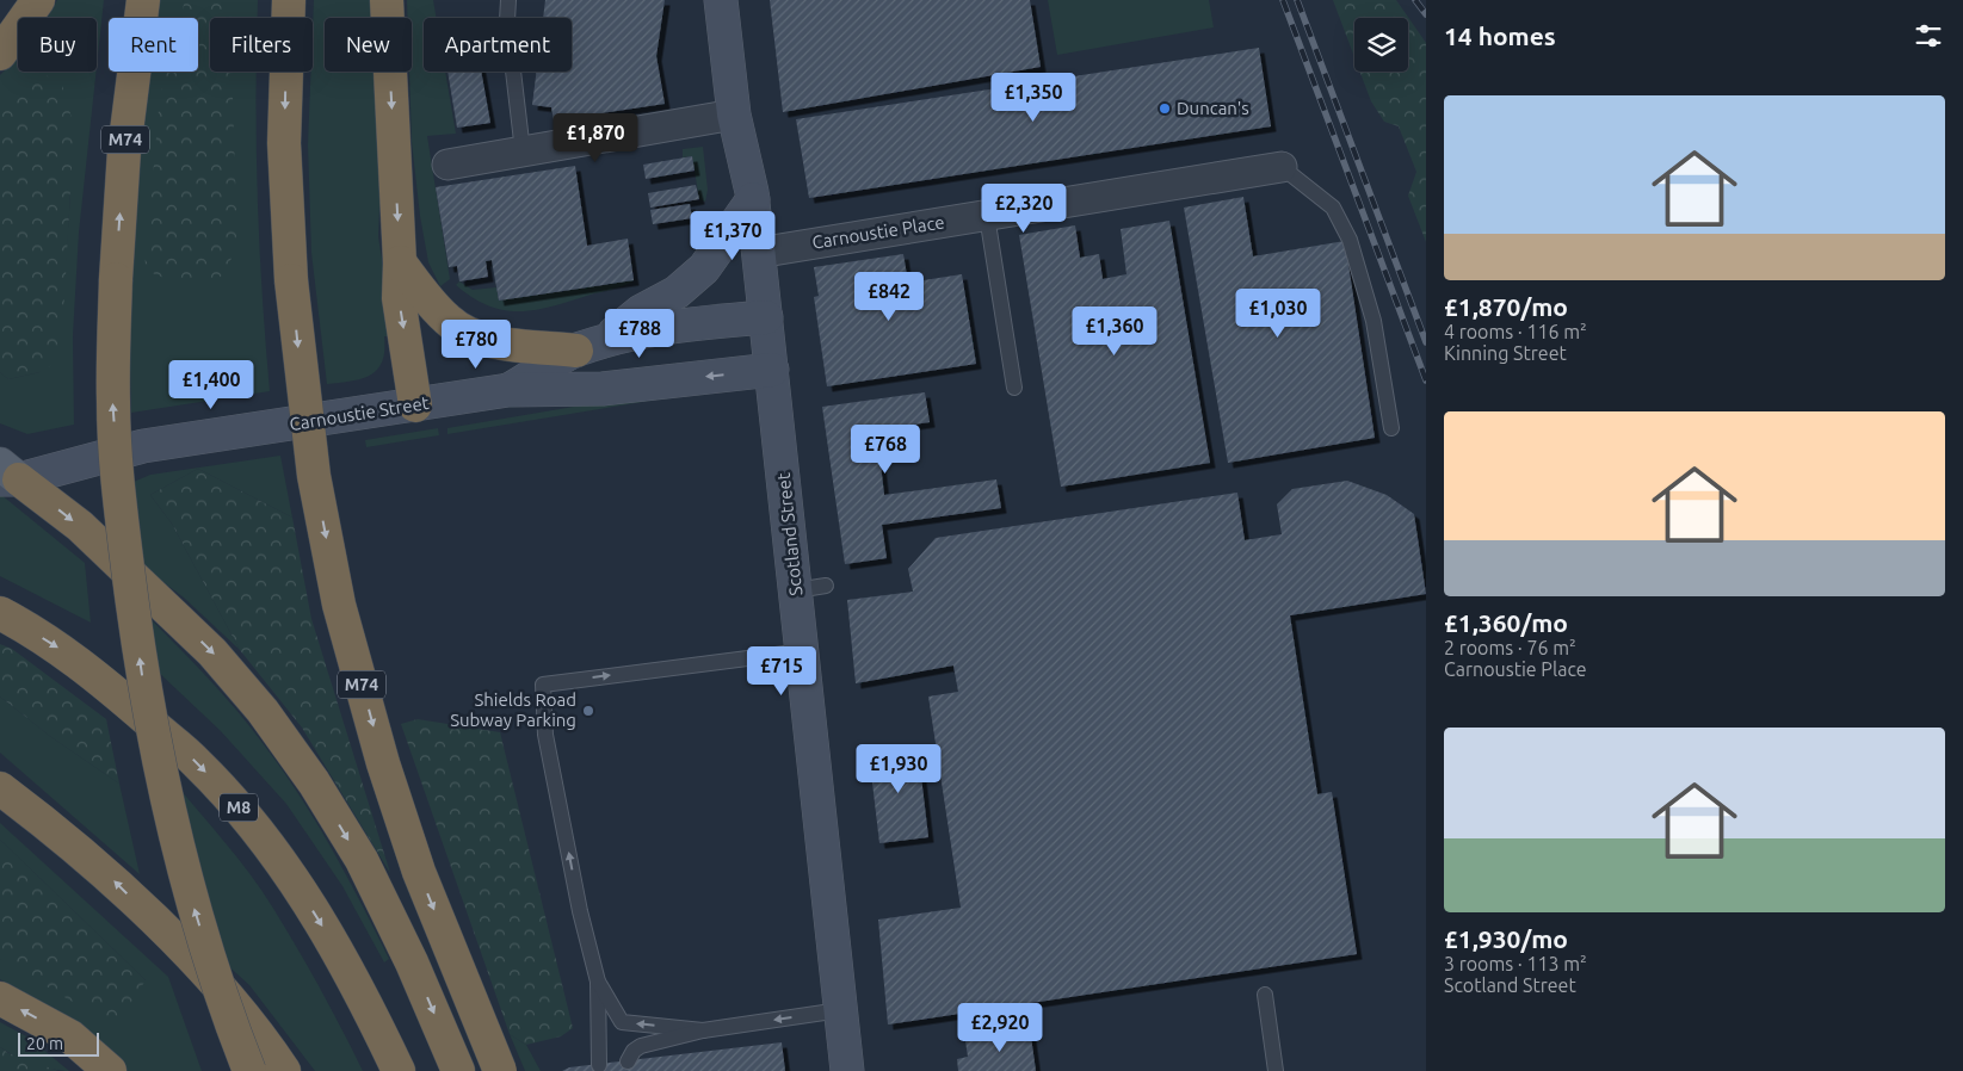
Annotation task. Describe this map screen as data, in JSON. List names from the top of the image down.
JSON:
{
  "streets": {
    "highway": ["M74", "M8"],
    "street": ["Carnoustie Place", "Carnoustie Street", "Scotland Street"]
  },
  "crossings": [
    ["Carnoustie Place", "Scotland Street"],
    ["Carnoustie Street", "Scotland Street"]
  ],
  "places": ["Duncan's", "Shields Road Subway Parking"],
  "scale_bar": "20 m",
  "page": {
    "heading": "14 homes",
    "chip": [
      "Buy",
      "Rent",
      "Filters",
      "New",
      "Apartment"
    ],
    "list": [
      {
        "name": "£1,870/mo",
        "note": "4 rooms · 116 m² · Kinning Street"
      },
      {
        "name": "£1,360/mo",
        "note": "2 rooms · 76 m² · Carnoustie Place"
      },
      {
        "name": "£1,930/mo",
        "note": "3 rooms · 113 m² · Scotland Street"
      }
    ],
    "price": [
      "£1,350",
      "£1,870",
      "£2,320",
      "£1,370",
      "£842",
      "£1,030",
      "£1,360",
      "£788",
      "£780",
      "£1,400",
      "£768",
      "£715",
      "£1,930",
      "£2,920"
    ],
    "scale": "20 m"
  }
}
